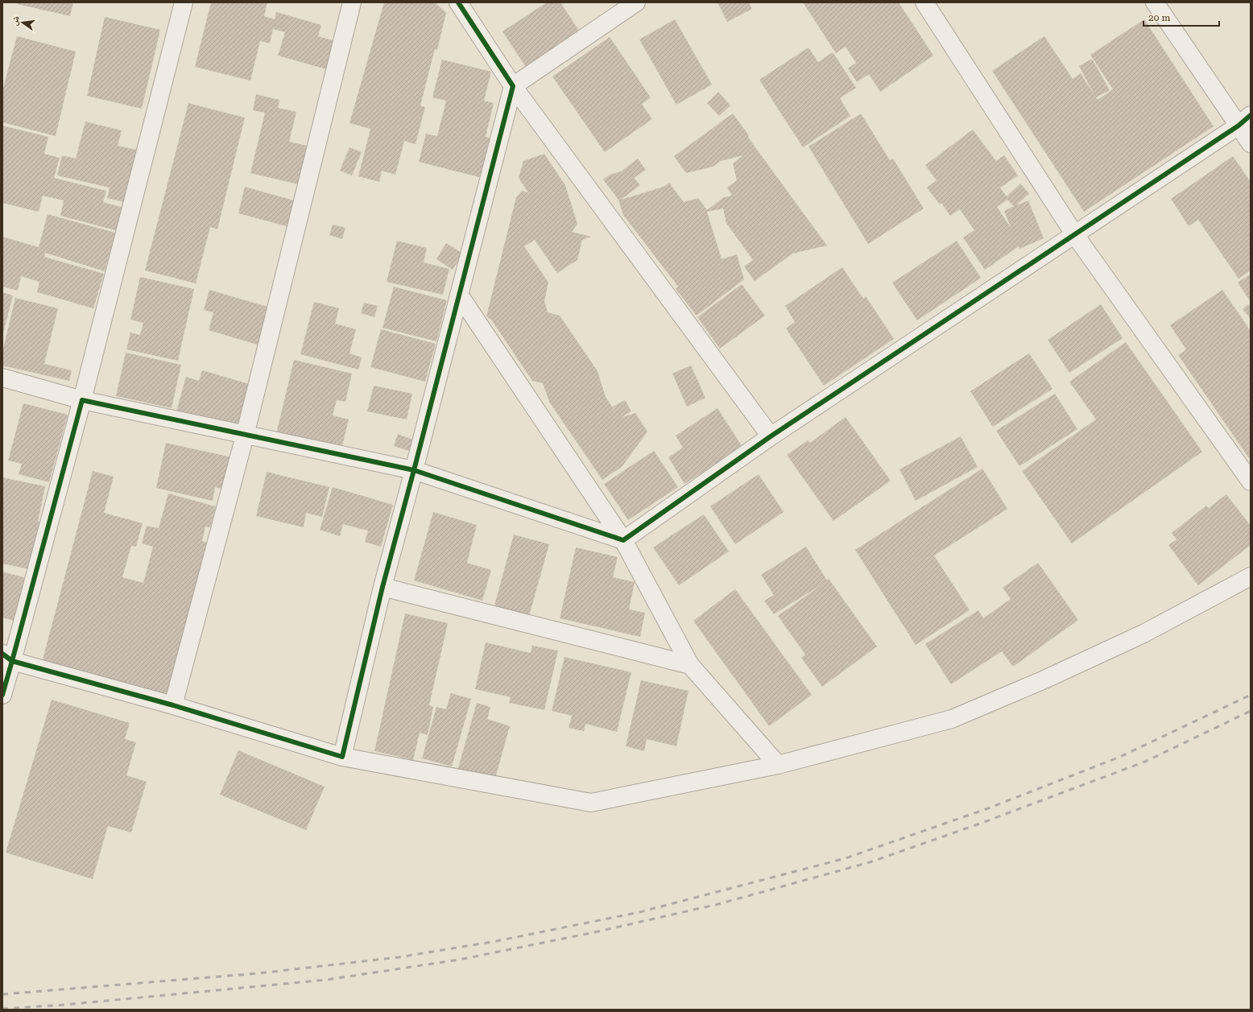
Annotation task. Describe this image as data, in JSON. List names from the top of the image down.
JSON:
{
  "scale_bar": "20 m",
  "north": "left"
}
